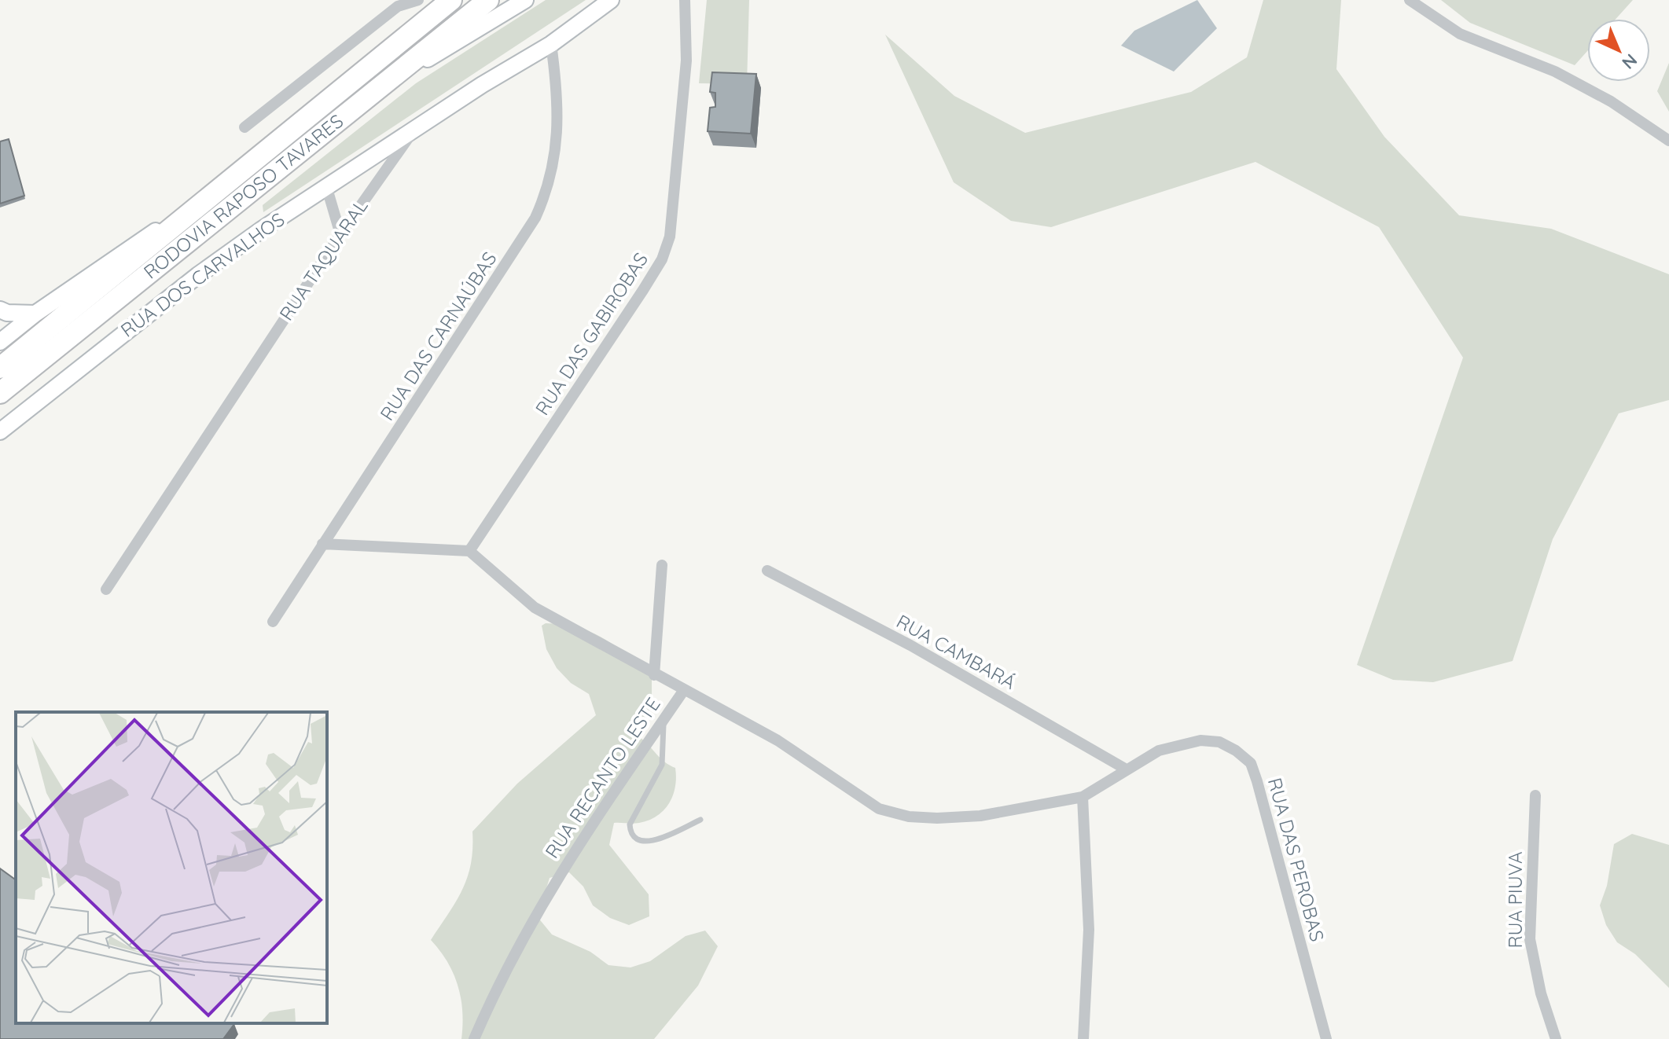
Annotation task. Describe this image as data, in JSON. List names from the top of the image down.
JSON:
{
  "streets": {
    "highway": ["RODOVIA RAPOSO TAVARES"],
    "main road": ["RUA TAQUARAL", "RUA DOS CARVALHOS"],
    "street": [
      "RUA DAS GABIROBAS",
      "RUA DAS CARNAÚBAS",
      "RUA CAMBARÁ",
      "RUA RECANTO LESTE",
      "RUA DAS PEROBAS",
      "RUA PIUVA"
    ]
  },
  "crossings": [
    ["RUA TAQUARAL", "RUA DOS CARVALHOS"],
    ["RUA TAQUARAL", "RUA DAS CARNAÚBAS"],
    ["RUA CAMBARÁ", "RUA DAS PEROBAS"],
    ["RUA RECANTO LESTE", "RUA DAS PEROBAS"]
  ],
  "north": "bottom right"
}
